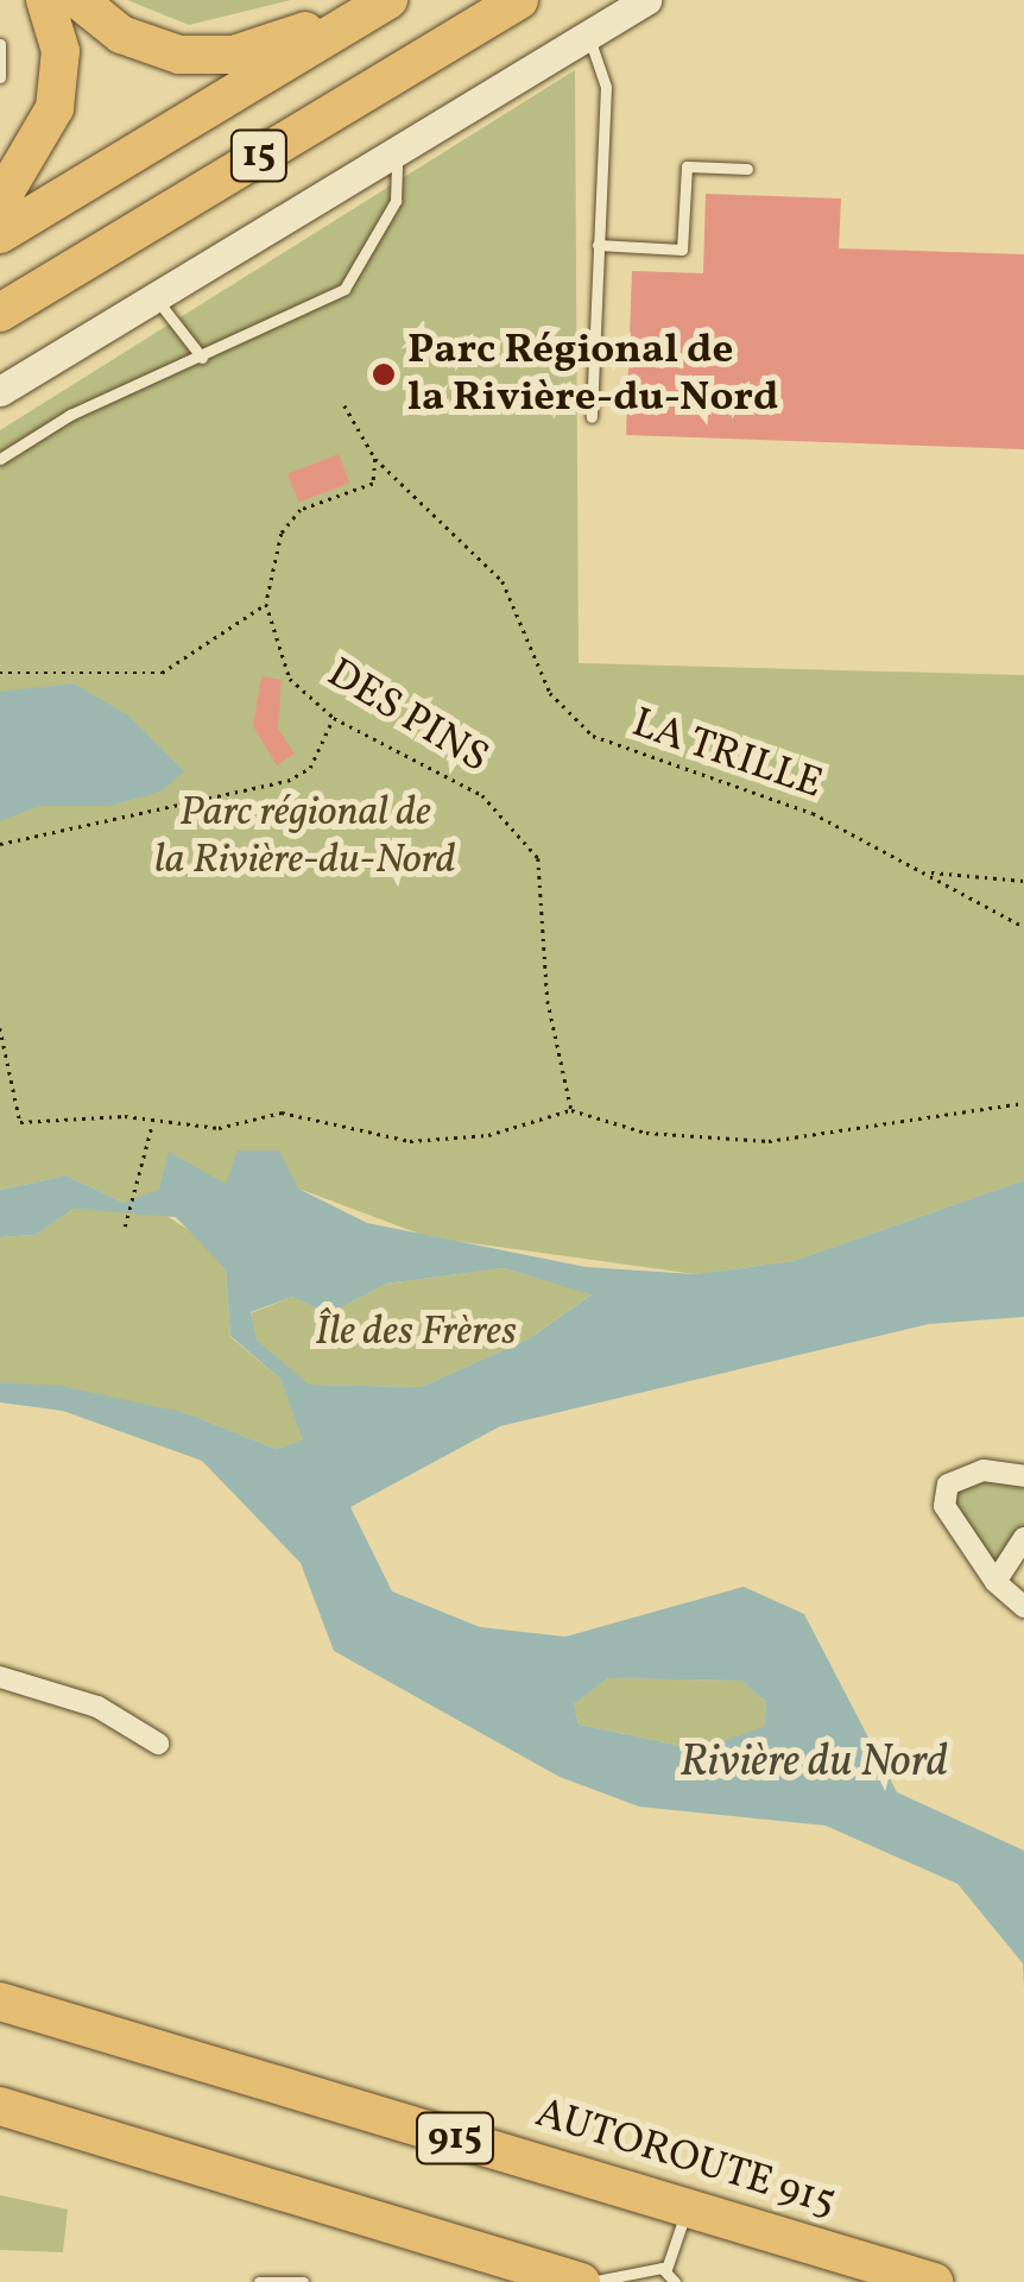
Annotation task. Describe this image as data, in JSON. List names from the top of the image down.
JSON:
{
  "streets": {
    "highway": ["15", "915", "AUTOROUTE 915"],
    "path": ["DES PINS", "LA TRILLE"]
  },
  "crossings": [
    ["DES PINS", "LA TRILLE"]
  ],
  "water": ["Rivière du Nord"],
  "parks": ["Parc régional de la Rivière-du-Nord", "Île des Frères"],
  "places": ["Parc Régional de la Rivière-du-Nord"]
}
